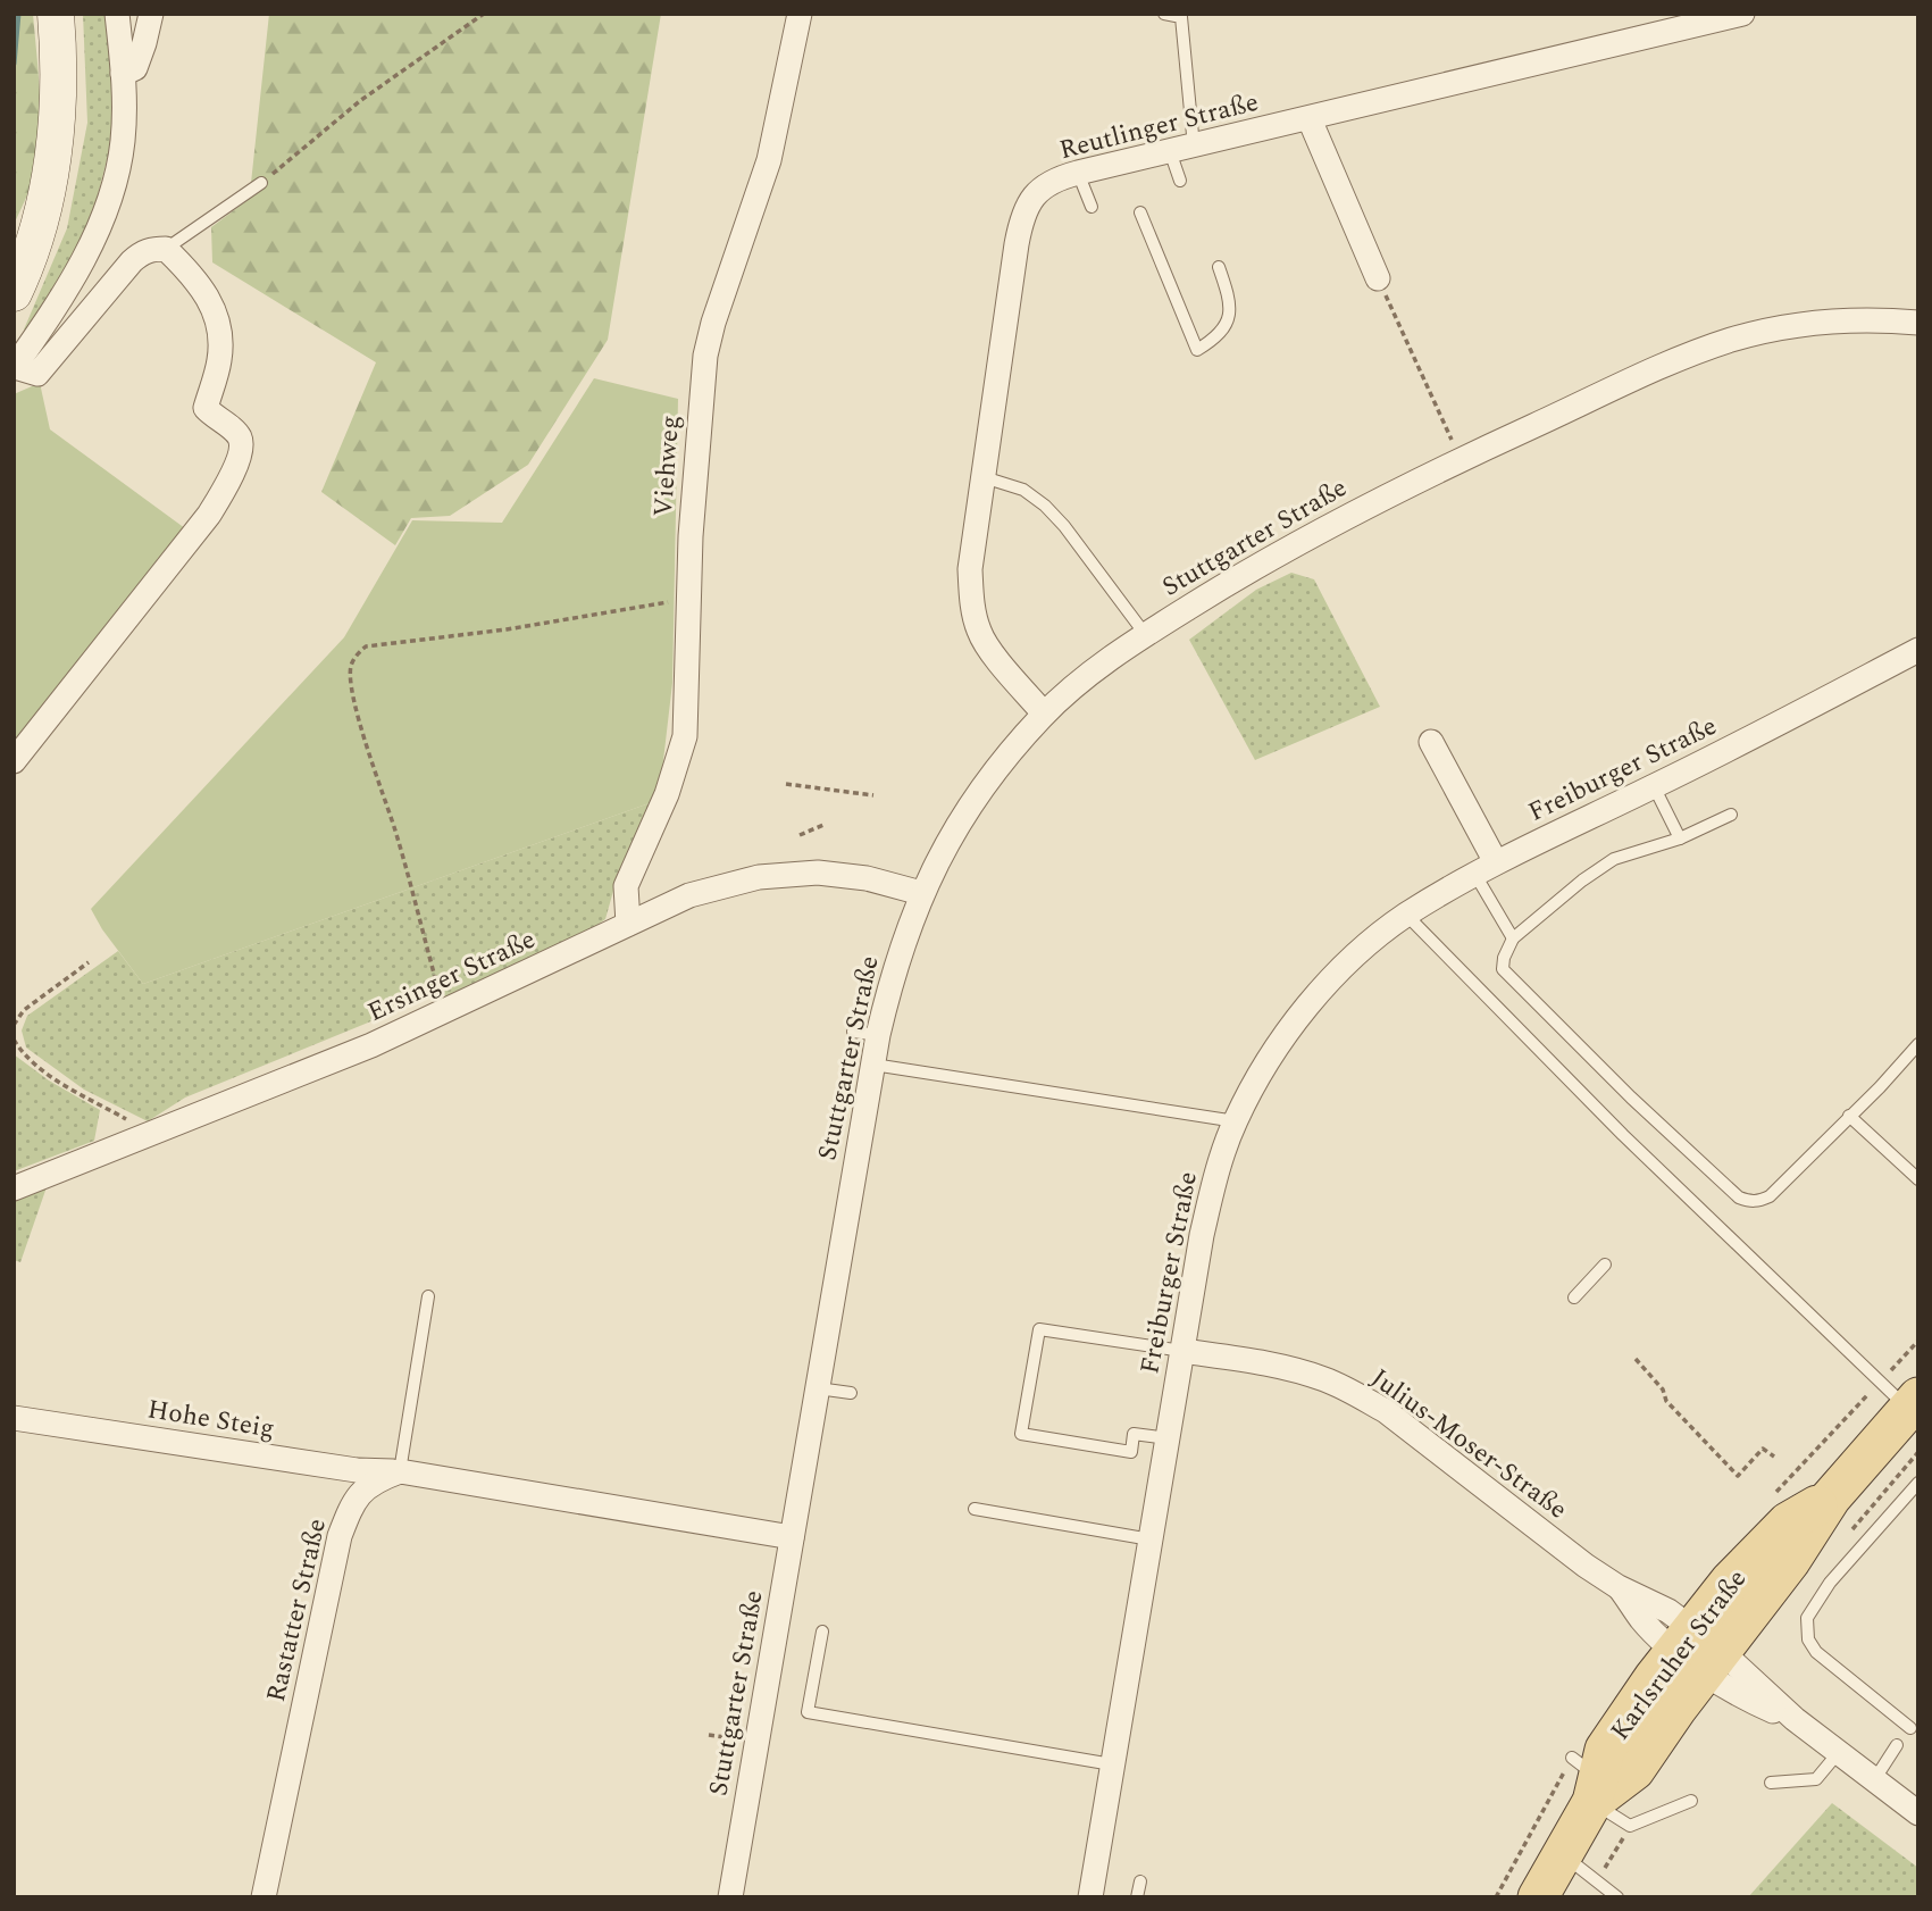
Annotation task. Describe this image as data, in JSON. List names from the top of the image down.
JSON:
{
  "streets": {
    "main road": ["Karlsruher Straße"],
    "street": [
      "Reutlinger Straße",
      "Viehweg",
      "Stuttgarter Straße",
      "Freiburger Straße",
      "Ersinger Straße",
      "Hohe Steig",
      "Julius-Moser-Straße",
      "Rastatter Straße"
    ]
  },
  "crossings": [
    ["Reutlinger Straße", "Stuttgarter Straße"],
    ["Viehweg", "Ersinger Straße"],
    ["Stuttgarter Straße", "Ersinger Straße"],
    ["Freiburger Straße", "Julius-Moser-Straße"],
    ["Hohe Steig", "Rastatter Straße"],
    ["Julius-Moser-Straße", "Karlsruher Straße"]
  ]
}
